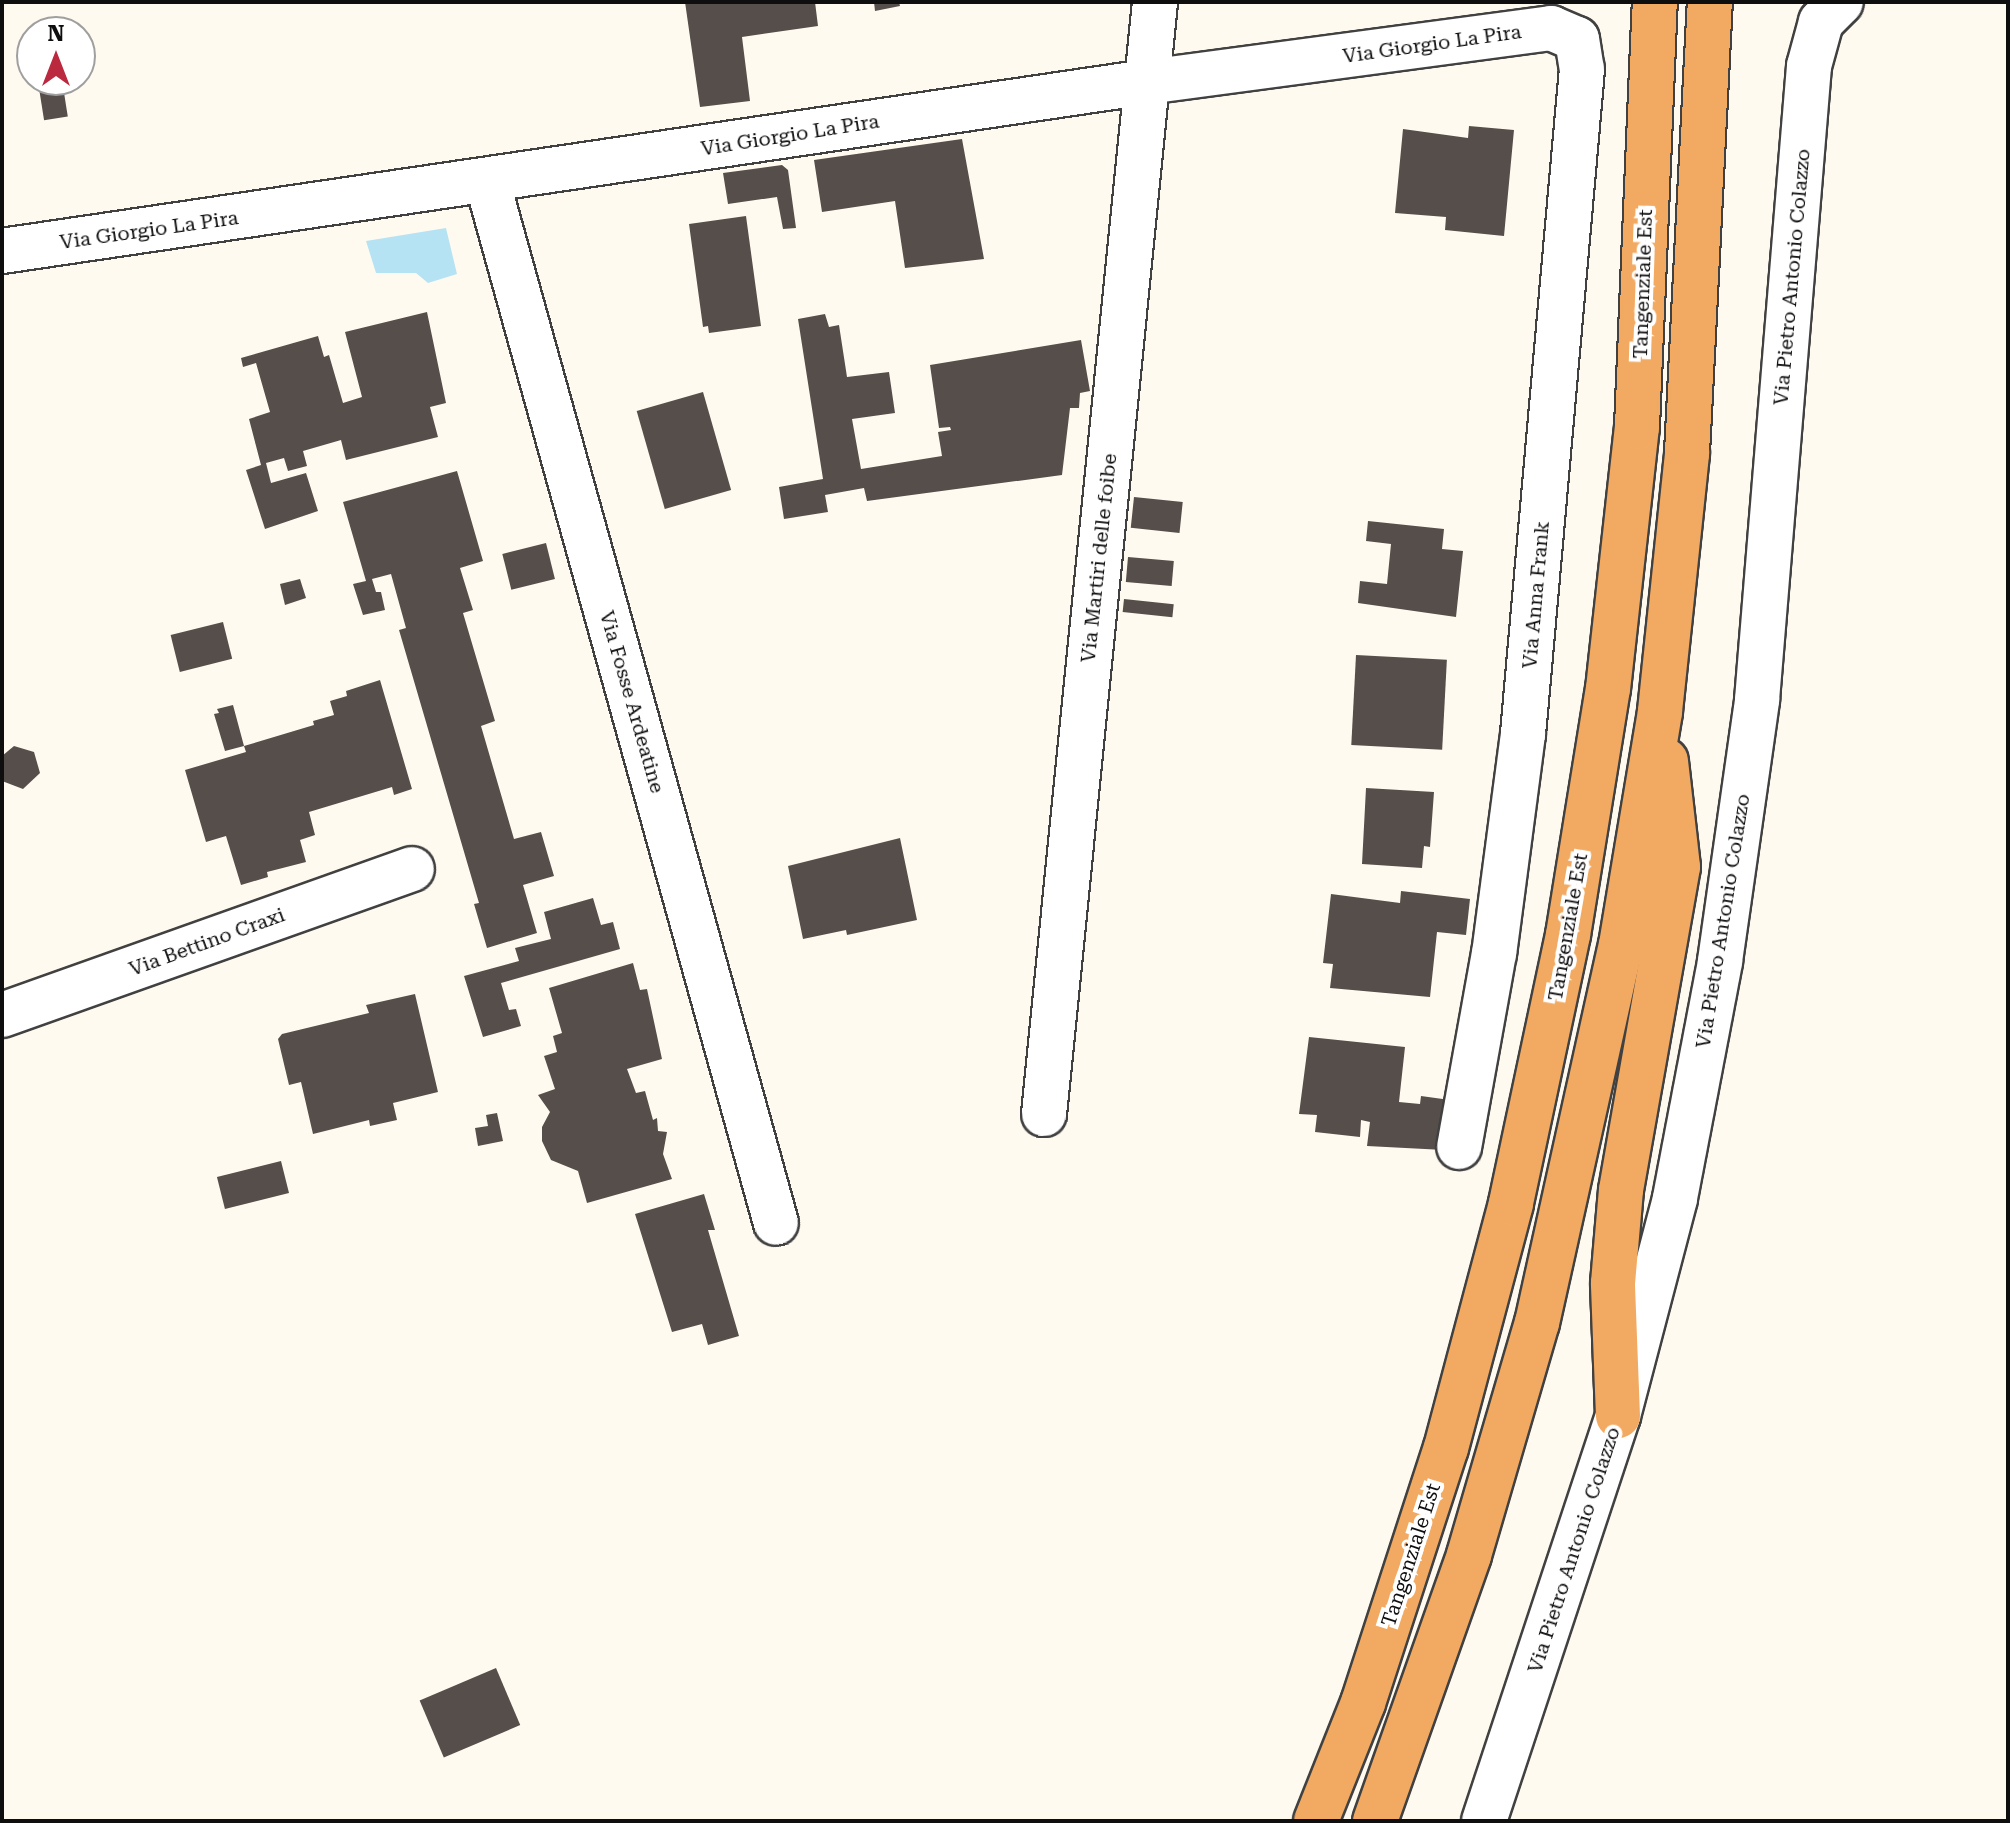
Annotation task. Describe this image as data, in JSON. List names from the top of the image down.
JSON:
{
  "streets": {
    "highway": ["Tangenziale Est"],
    "street": [
      "Via Giorgio La Pira",
      "Via Pietro Antonio Colazzo",
      "Via Martiri delle foibe",
      "Via Anna Frank",
      "Via Fosse Ardeatine",
      "Via Bettino Craxi"
    ]
  },
  "crossings": [
    ["Via Giorgio La Pira", "Via Martiri delle foibe"],
    ["Via Giorgio La Pira", "Via Anna Frank"],
    ["Via Giorgio La Pira", "Via Fosse Ardeatine"]
  ],
  "north": "top"
}
